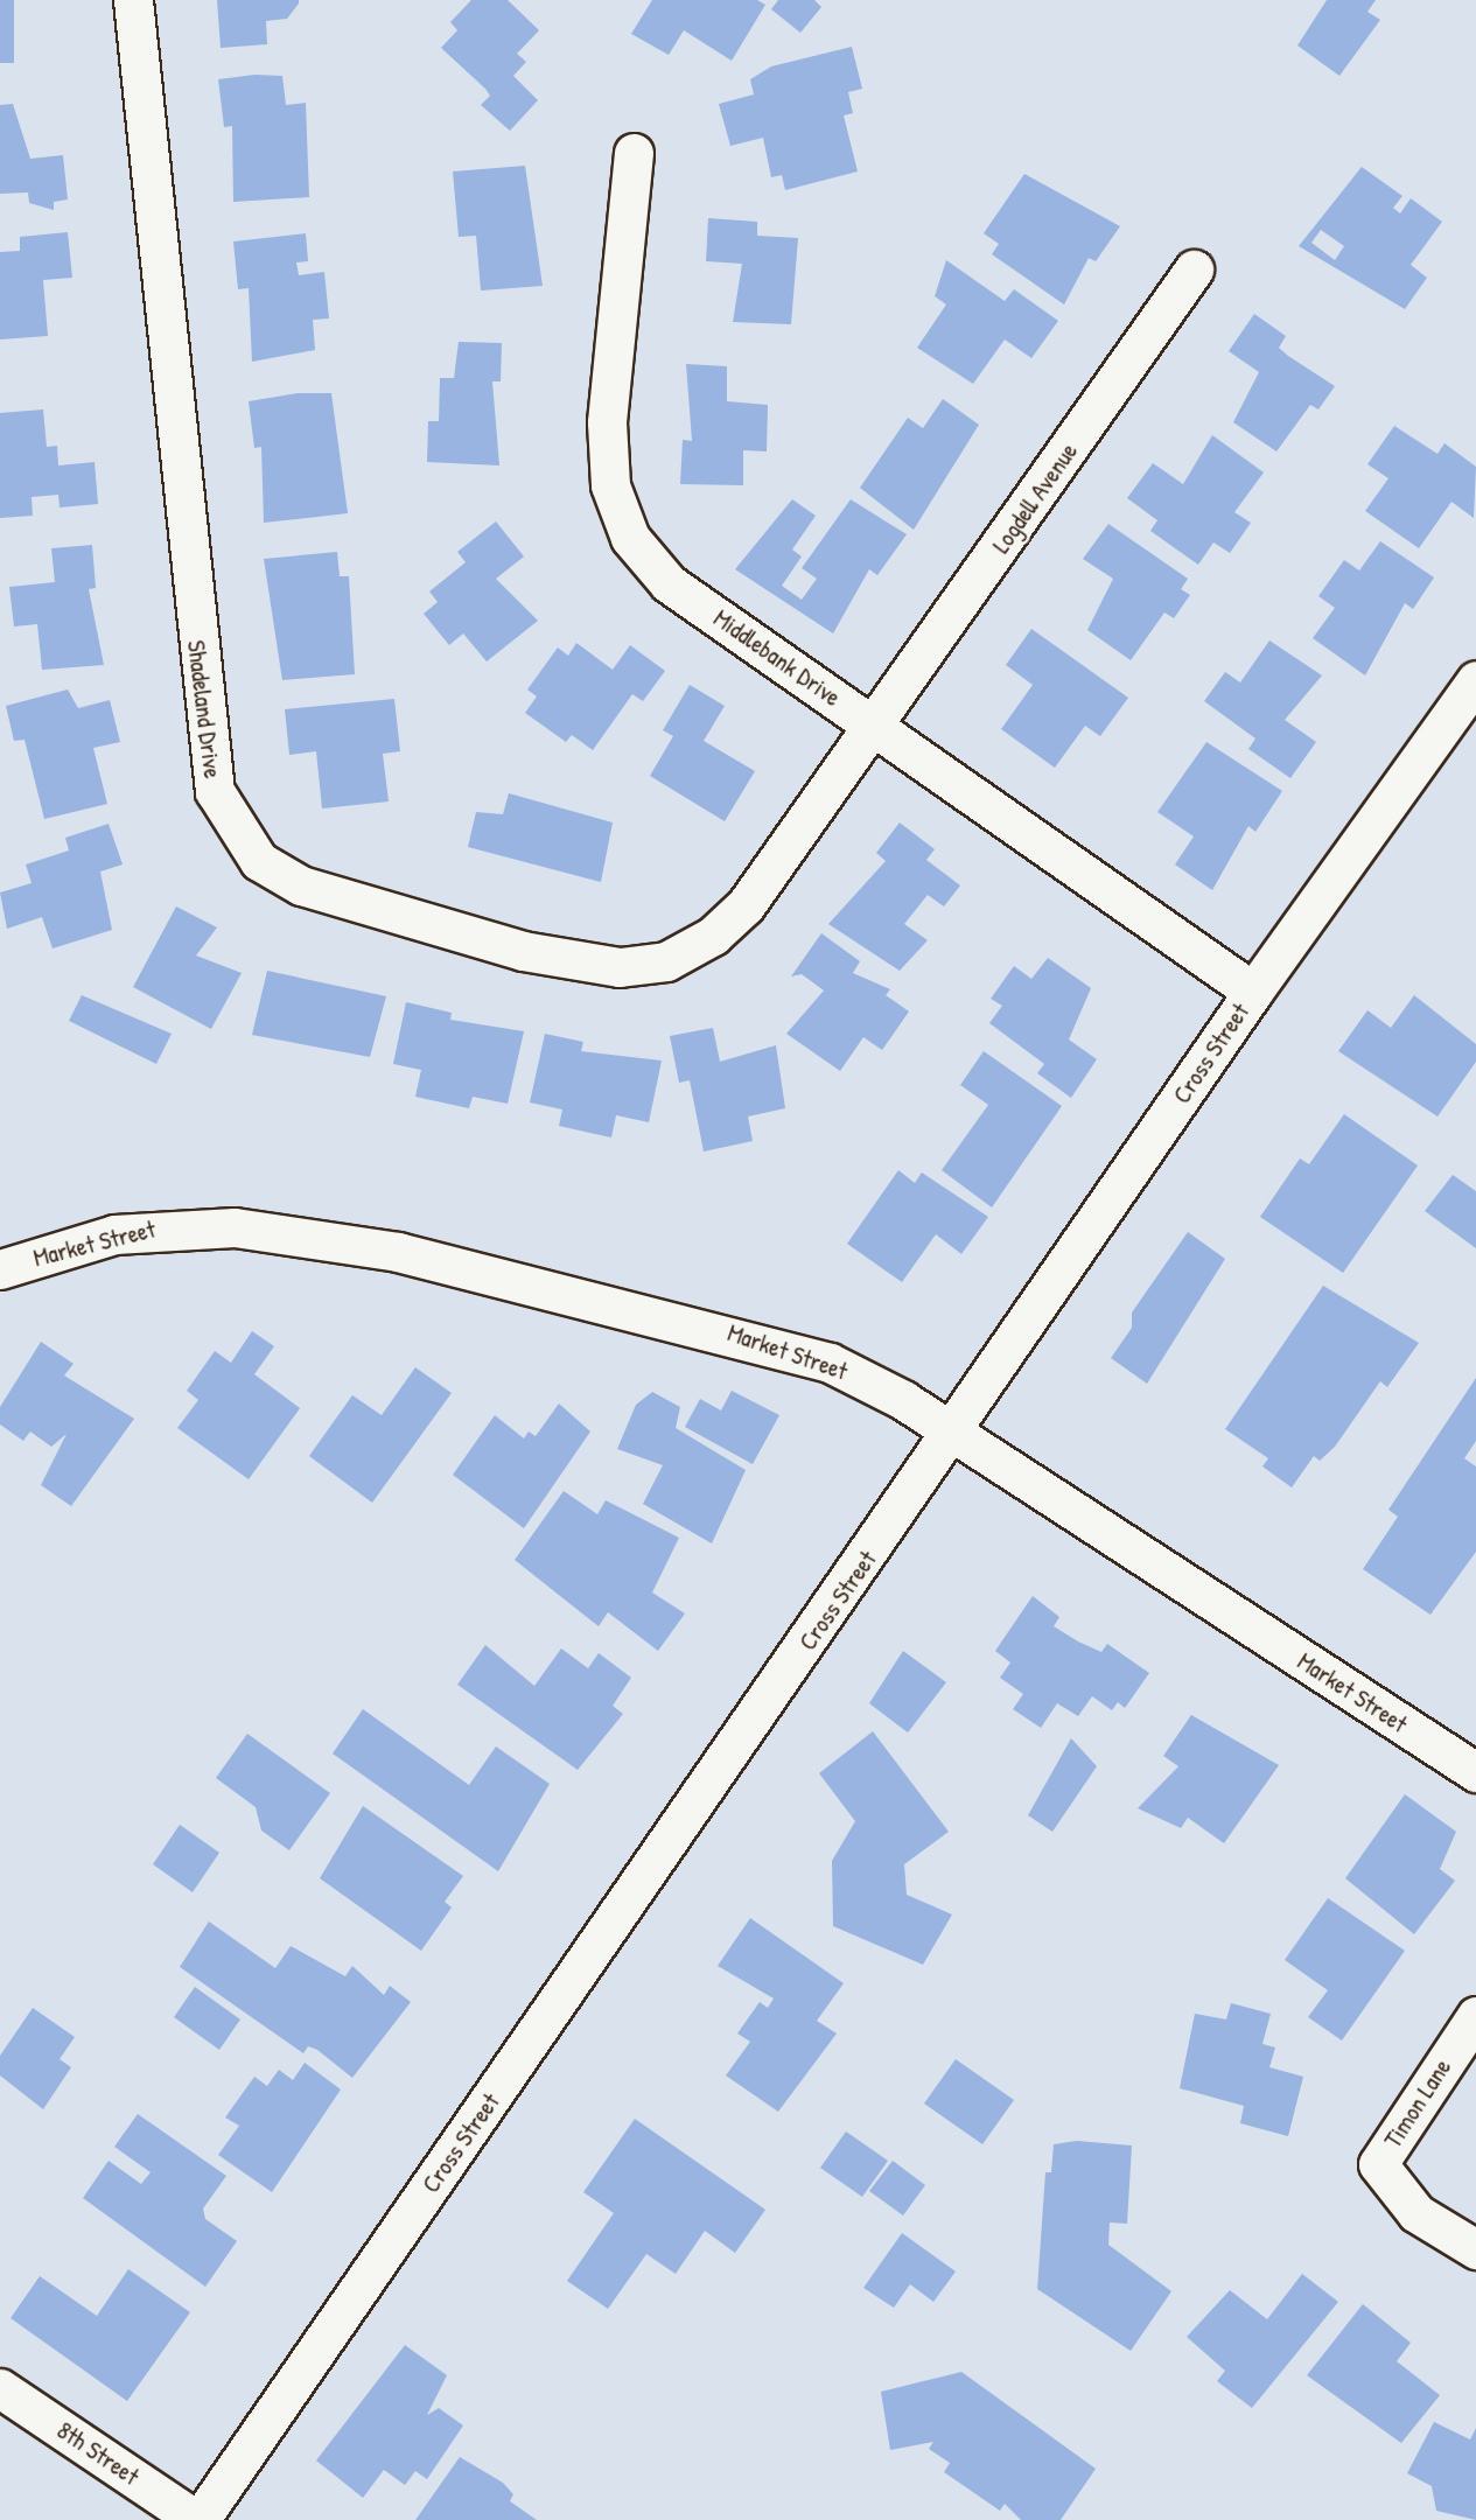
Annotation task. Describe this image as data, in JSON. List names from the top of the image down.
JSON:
{
  "streets": {
    "street": [
      "Logdell Avenue",
      "Middlebank Drive",
      "Shadeland Drive",
      "Cross Street",
      "Market Street",
      "Timon Lane",
      "8th Street"
    ]
  },
  "crossings": [
    ["Logdell Avenue", "Middlebank Drive"],
    ["Logdell Avenue", "Shadeland Drive"],
    ["Middlebank Drive", "Shadeland Drive"],
    ["Middlebank Drive", "Cross Street"],
    ["Cross Street", "Market Street"],
    ["Cross Street", "8th Street"]
  ]
}
